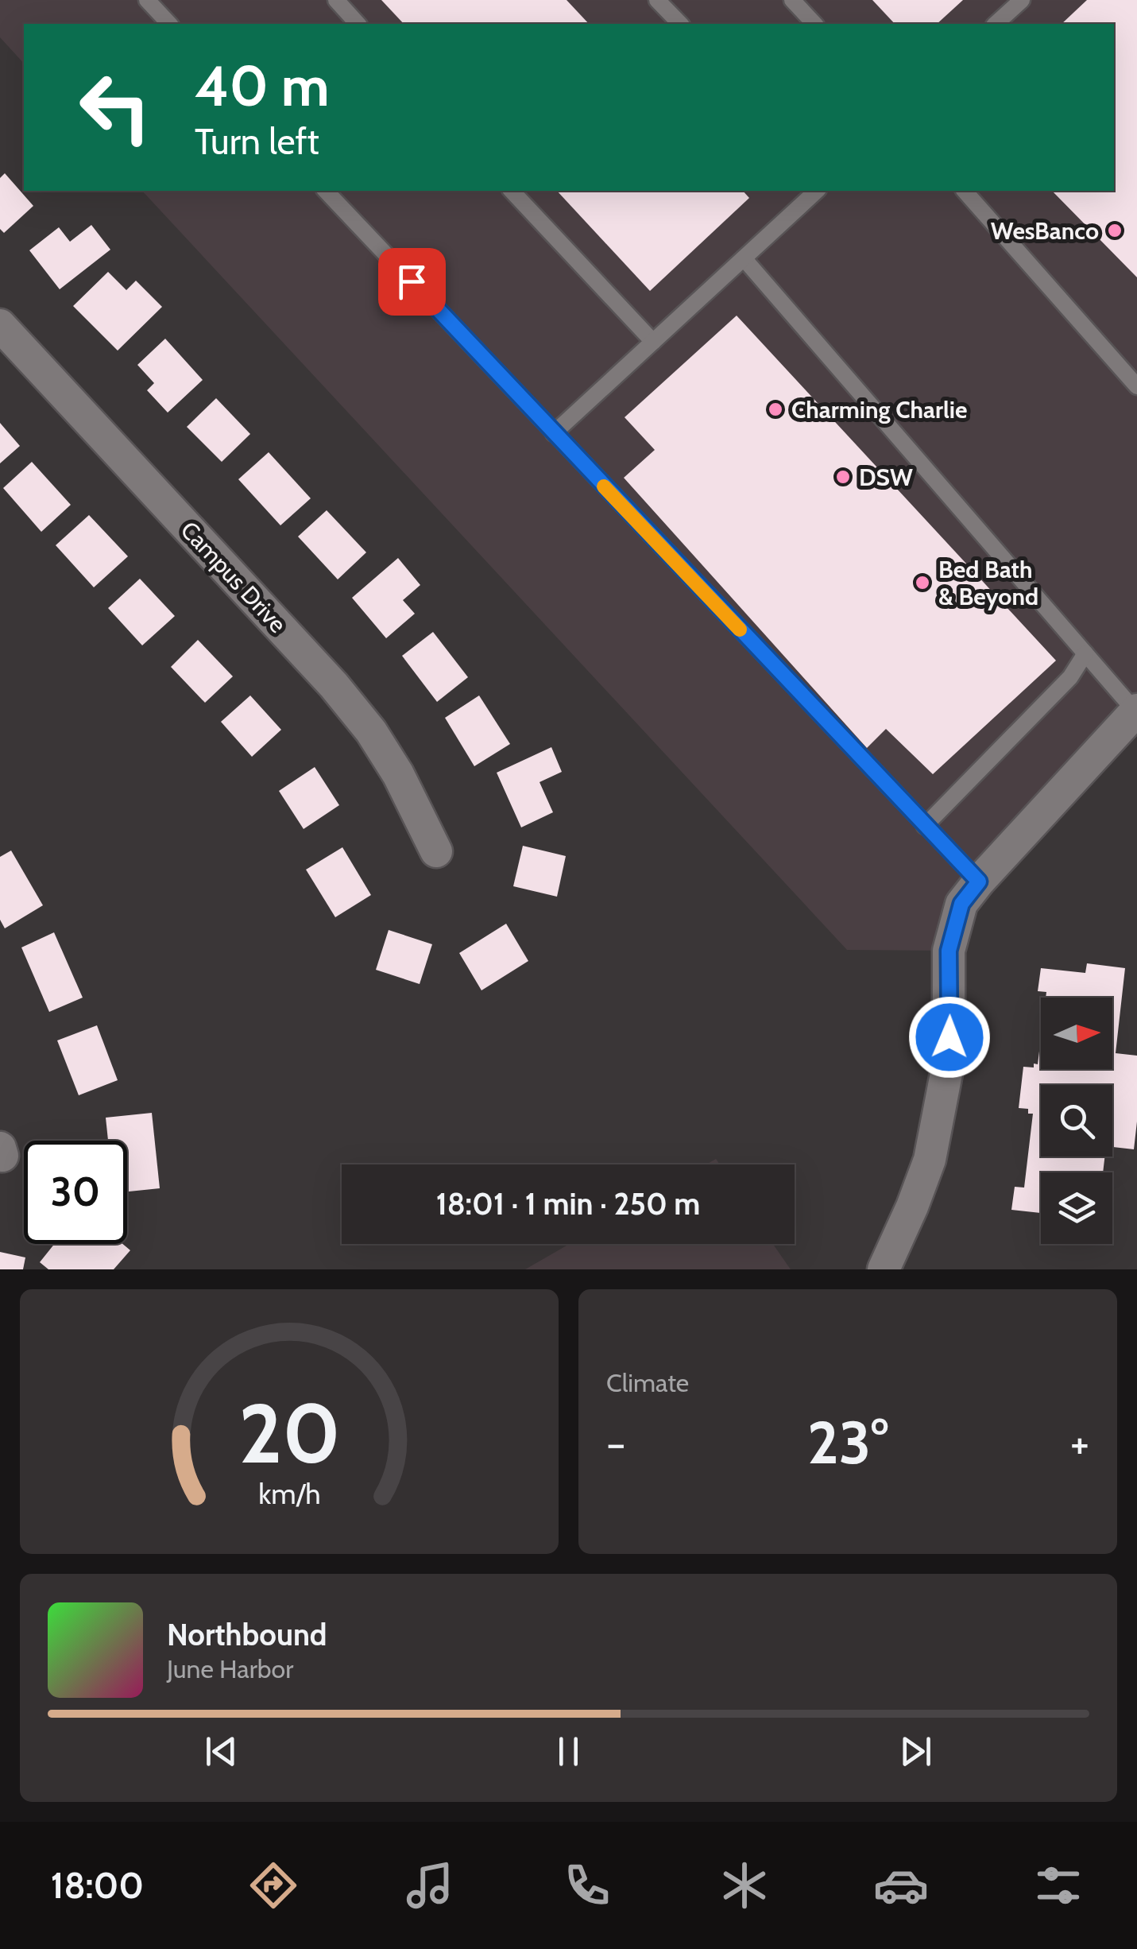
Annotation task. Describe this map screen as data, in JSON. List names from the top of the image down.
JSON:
{
  "streets": {
    "street": ["Campus Drive"]
  },
  "places": [
    "WesBanco",
    "Charming Charlie",
    "DSW",
    "Bed Bath & Beyond"
  ],
  "north": "right",
  "page": {
    "turn": ["40 m", "Turn left"],
    "limit": "30",
    "trip": "18:01 · 1 min · 250 m",
    "tile": "Climate",
    "heat": ["−", "23°", "+"],
    "song": ["Northbound", "June Harbor"],
    "tabs": "18:00",
    "gauge": ["20", "km/h"]
  }
}
